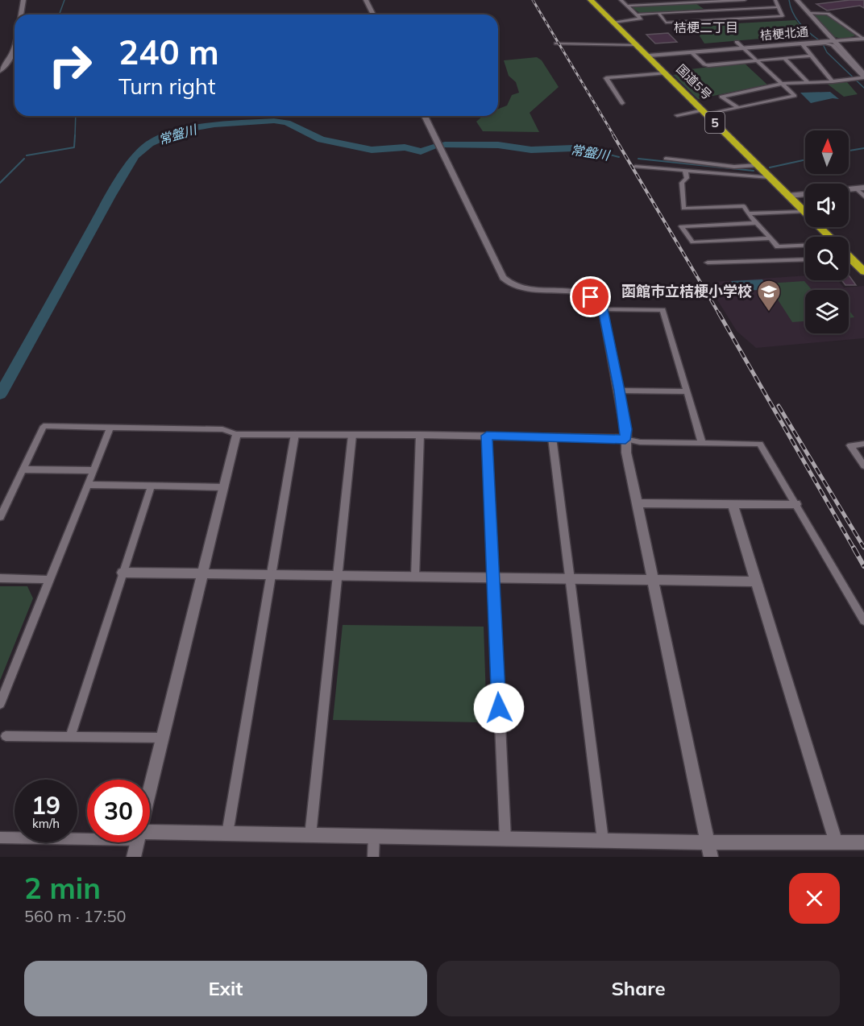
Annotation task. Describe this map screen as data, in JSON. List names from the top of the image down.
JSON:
{
  "streets": {
    "highway": ["国道5号", "5"],
    "street": ["桔梗北通"]
  },
  "crossings": [
    ["桔梗北通", "国道5号"]
  ],
  "districts": ["桔梗二丁目"],
  "water": ["常盤川"],
  "places": {
    "school or university": ["函館市立桔梗小学校"]
  },
  "north": "top",
  "page": {
    "turn": ["240 m", "Turn right"],
    "speed": "19 km/h",
    "limit": "30",
    "heading": ["2 min", "560 m · 17:50"],
    "buttons": ["Exit", "Share"]
  }
}
